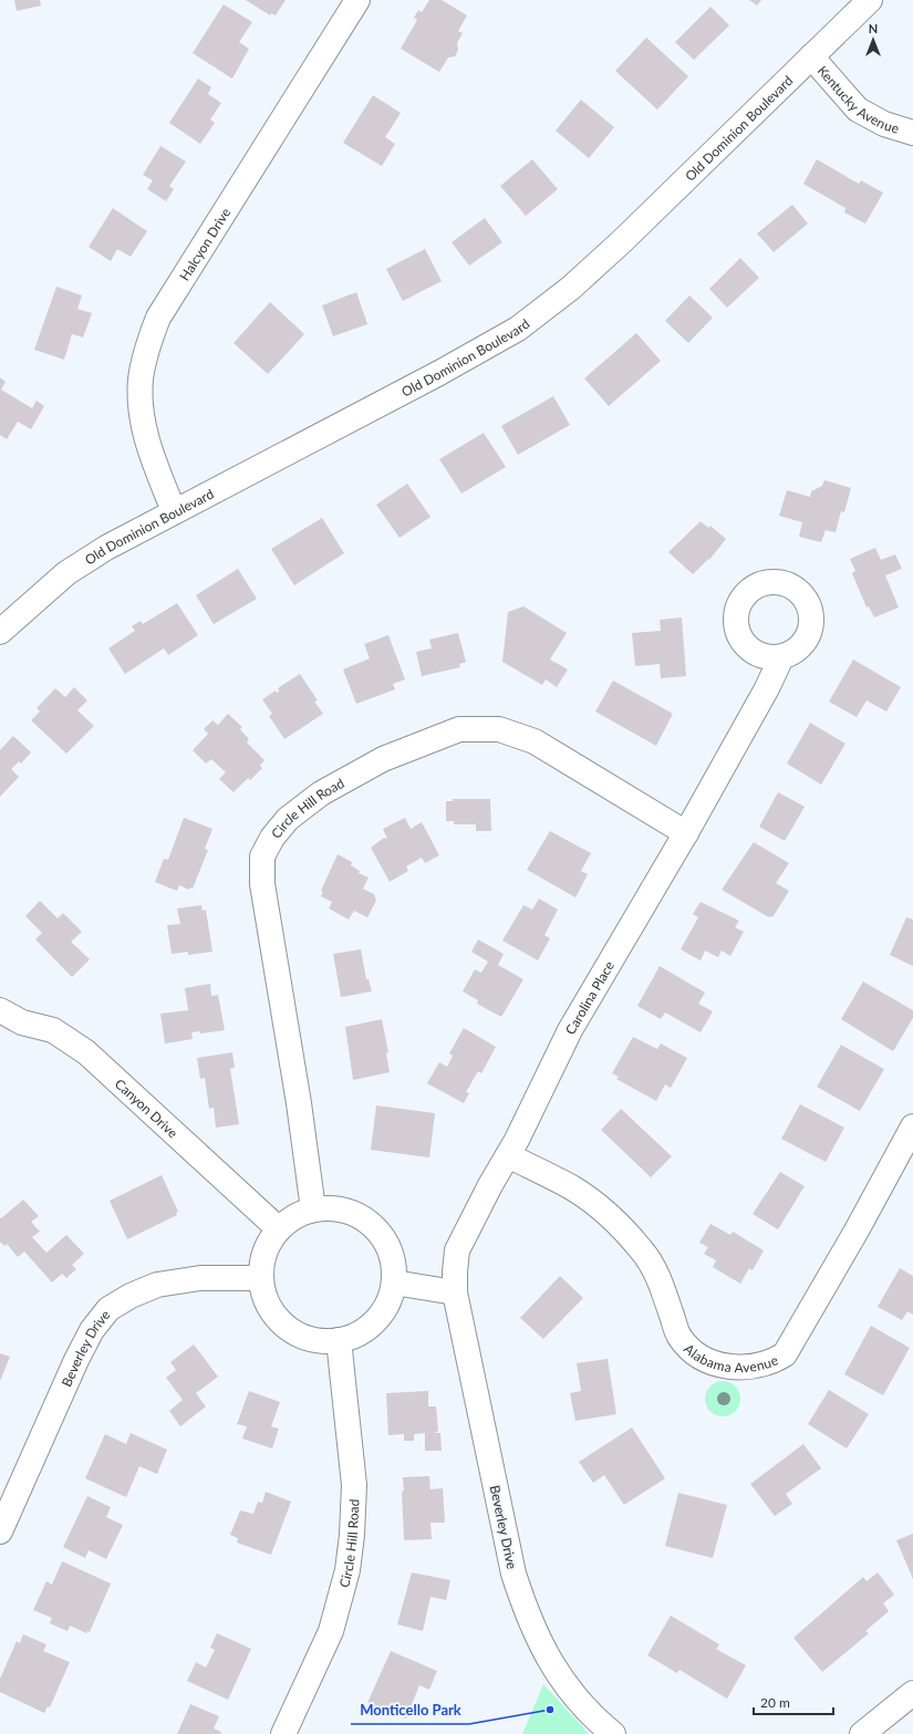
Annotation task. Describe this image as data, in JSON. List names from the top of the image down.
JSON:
{
  "streets": {
    "street": [
      "Kentucky Avenue",
      "Old Dominion Boulevard",
      "Halcyon Drive",
      "Circle Hill Road",
      "Carolina Place",
      "Canyon Drive",
      "Alabama Avenue",
      "Beverley Drive"
    ]
  },
  "crossings": [
    ["Kentucky Avenue", "Old Dominion Boulevard"],
    ["Old Dominion Boulevard", "Halcyon Drive"],
    ["Circle Hill Road", "Carolina Place"],
    ["Circle Hill Road", "Canyon Drive"],
    ["Circle Hill Road", "Beverley Drive"],
    ["Carolina Place", "Alabama Avenue"],
    ["Carolina Place", "Beverley Drive"],
    ["Canyon Drive", "Beverley Drive"]
  ],
  "places": ["Monticello Park"],
  "scale_bar": "20 m",
  "north": "top"
}
